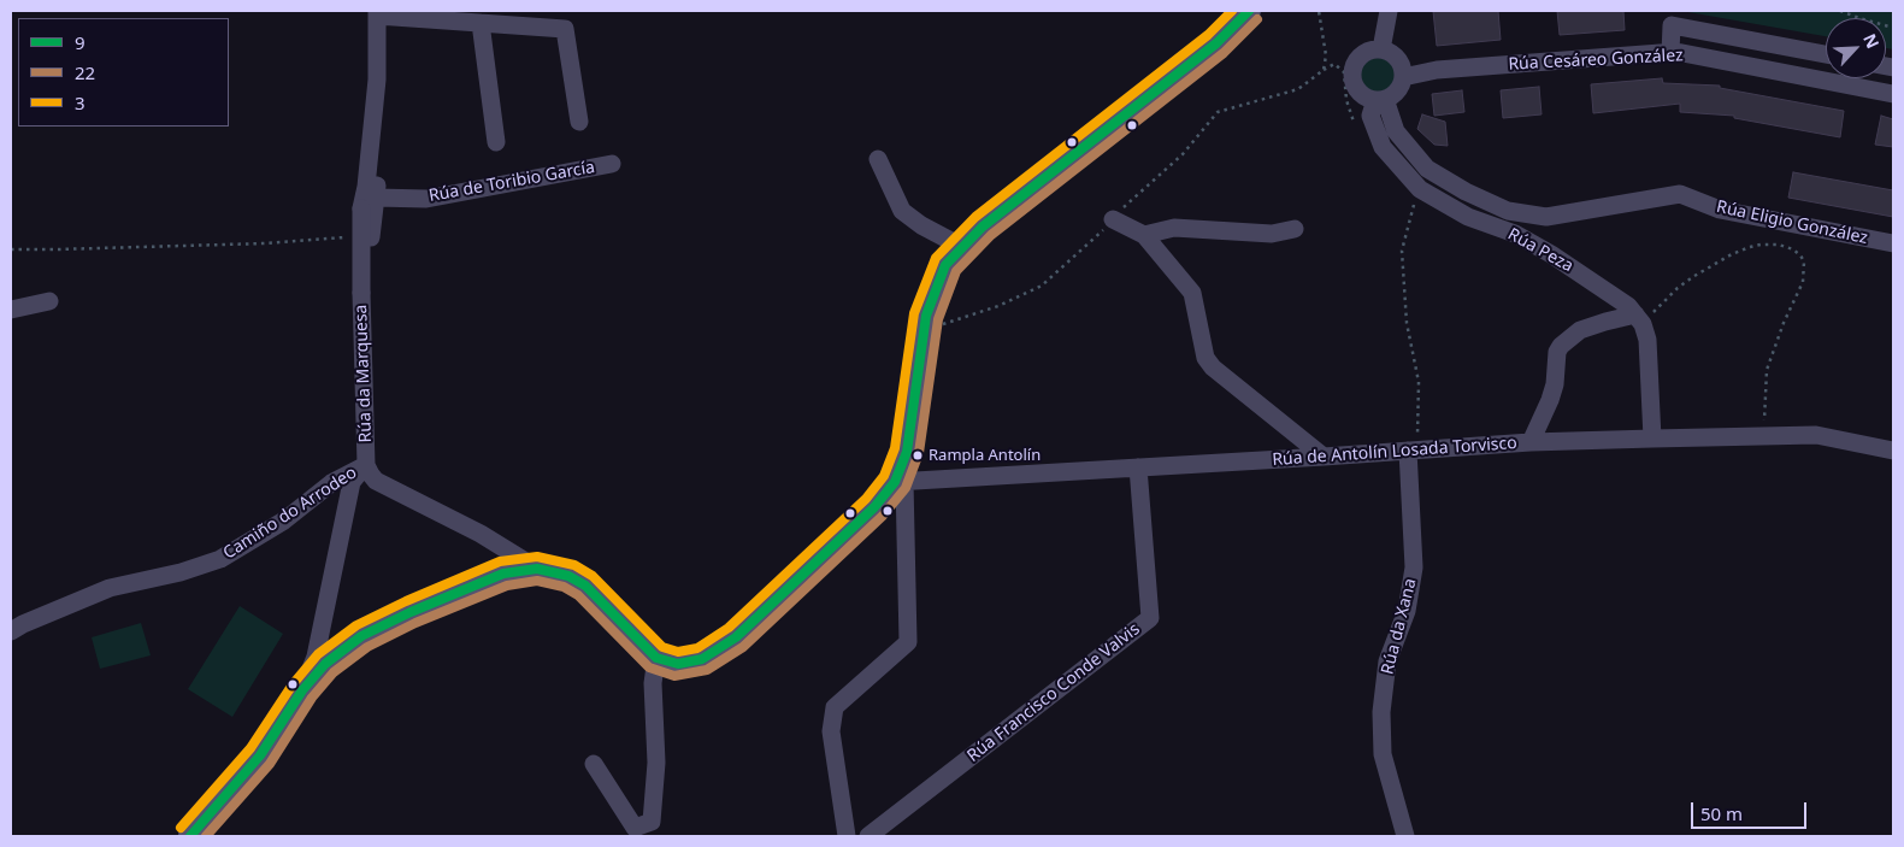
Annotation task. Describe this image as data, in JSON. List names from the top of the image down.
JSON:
{
  "streets": {
    "street": [
      "Rúa Cesáreo González",
      "Rúa de Toribio García",
      "Rúa Eligio González",
      "Rúa Peza",
      "Rúa da Marquesa",
      "Rúa de Antolín Losada Torvisco",
      "Camiño do Arrodeo",
      "Rúa da Xana",
      "Rúa Francisco Conde Valvis"
    ]
  },
  "crossings": [
    ["Rúa Cesáreo González", "Rúa Eligio González"],
    ["Rúa Cesáreo González", "Rúa Peza"],
    ["Rúa de Toribio García", "Rúa da Marquesa"],
    ["Rúa Eligio González", "Rúa Peza"],
    ["Rúa da Marquesa", "Camiño do Arrodeo"],
    ["Rúa de Antolín Losada Torvisco", "Rúa da Xana"],
    ["Rúa de Antolín Losada Torvisco", "Rúa Francisco Conde Valvis"]
  ],
  "places": ["Rampla Antolín"],
  "lines": ["transit line 9", "transit line 3", "transit line 22"],
  "legend": ["9", "22", "3"],
  "scale_bar": "50 m",
  "north": "top right"
}
